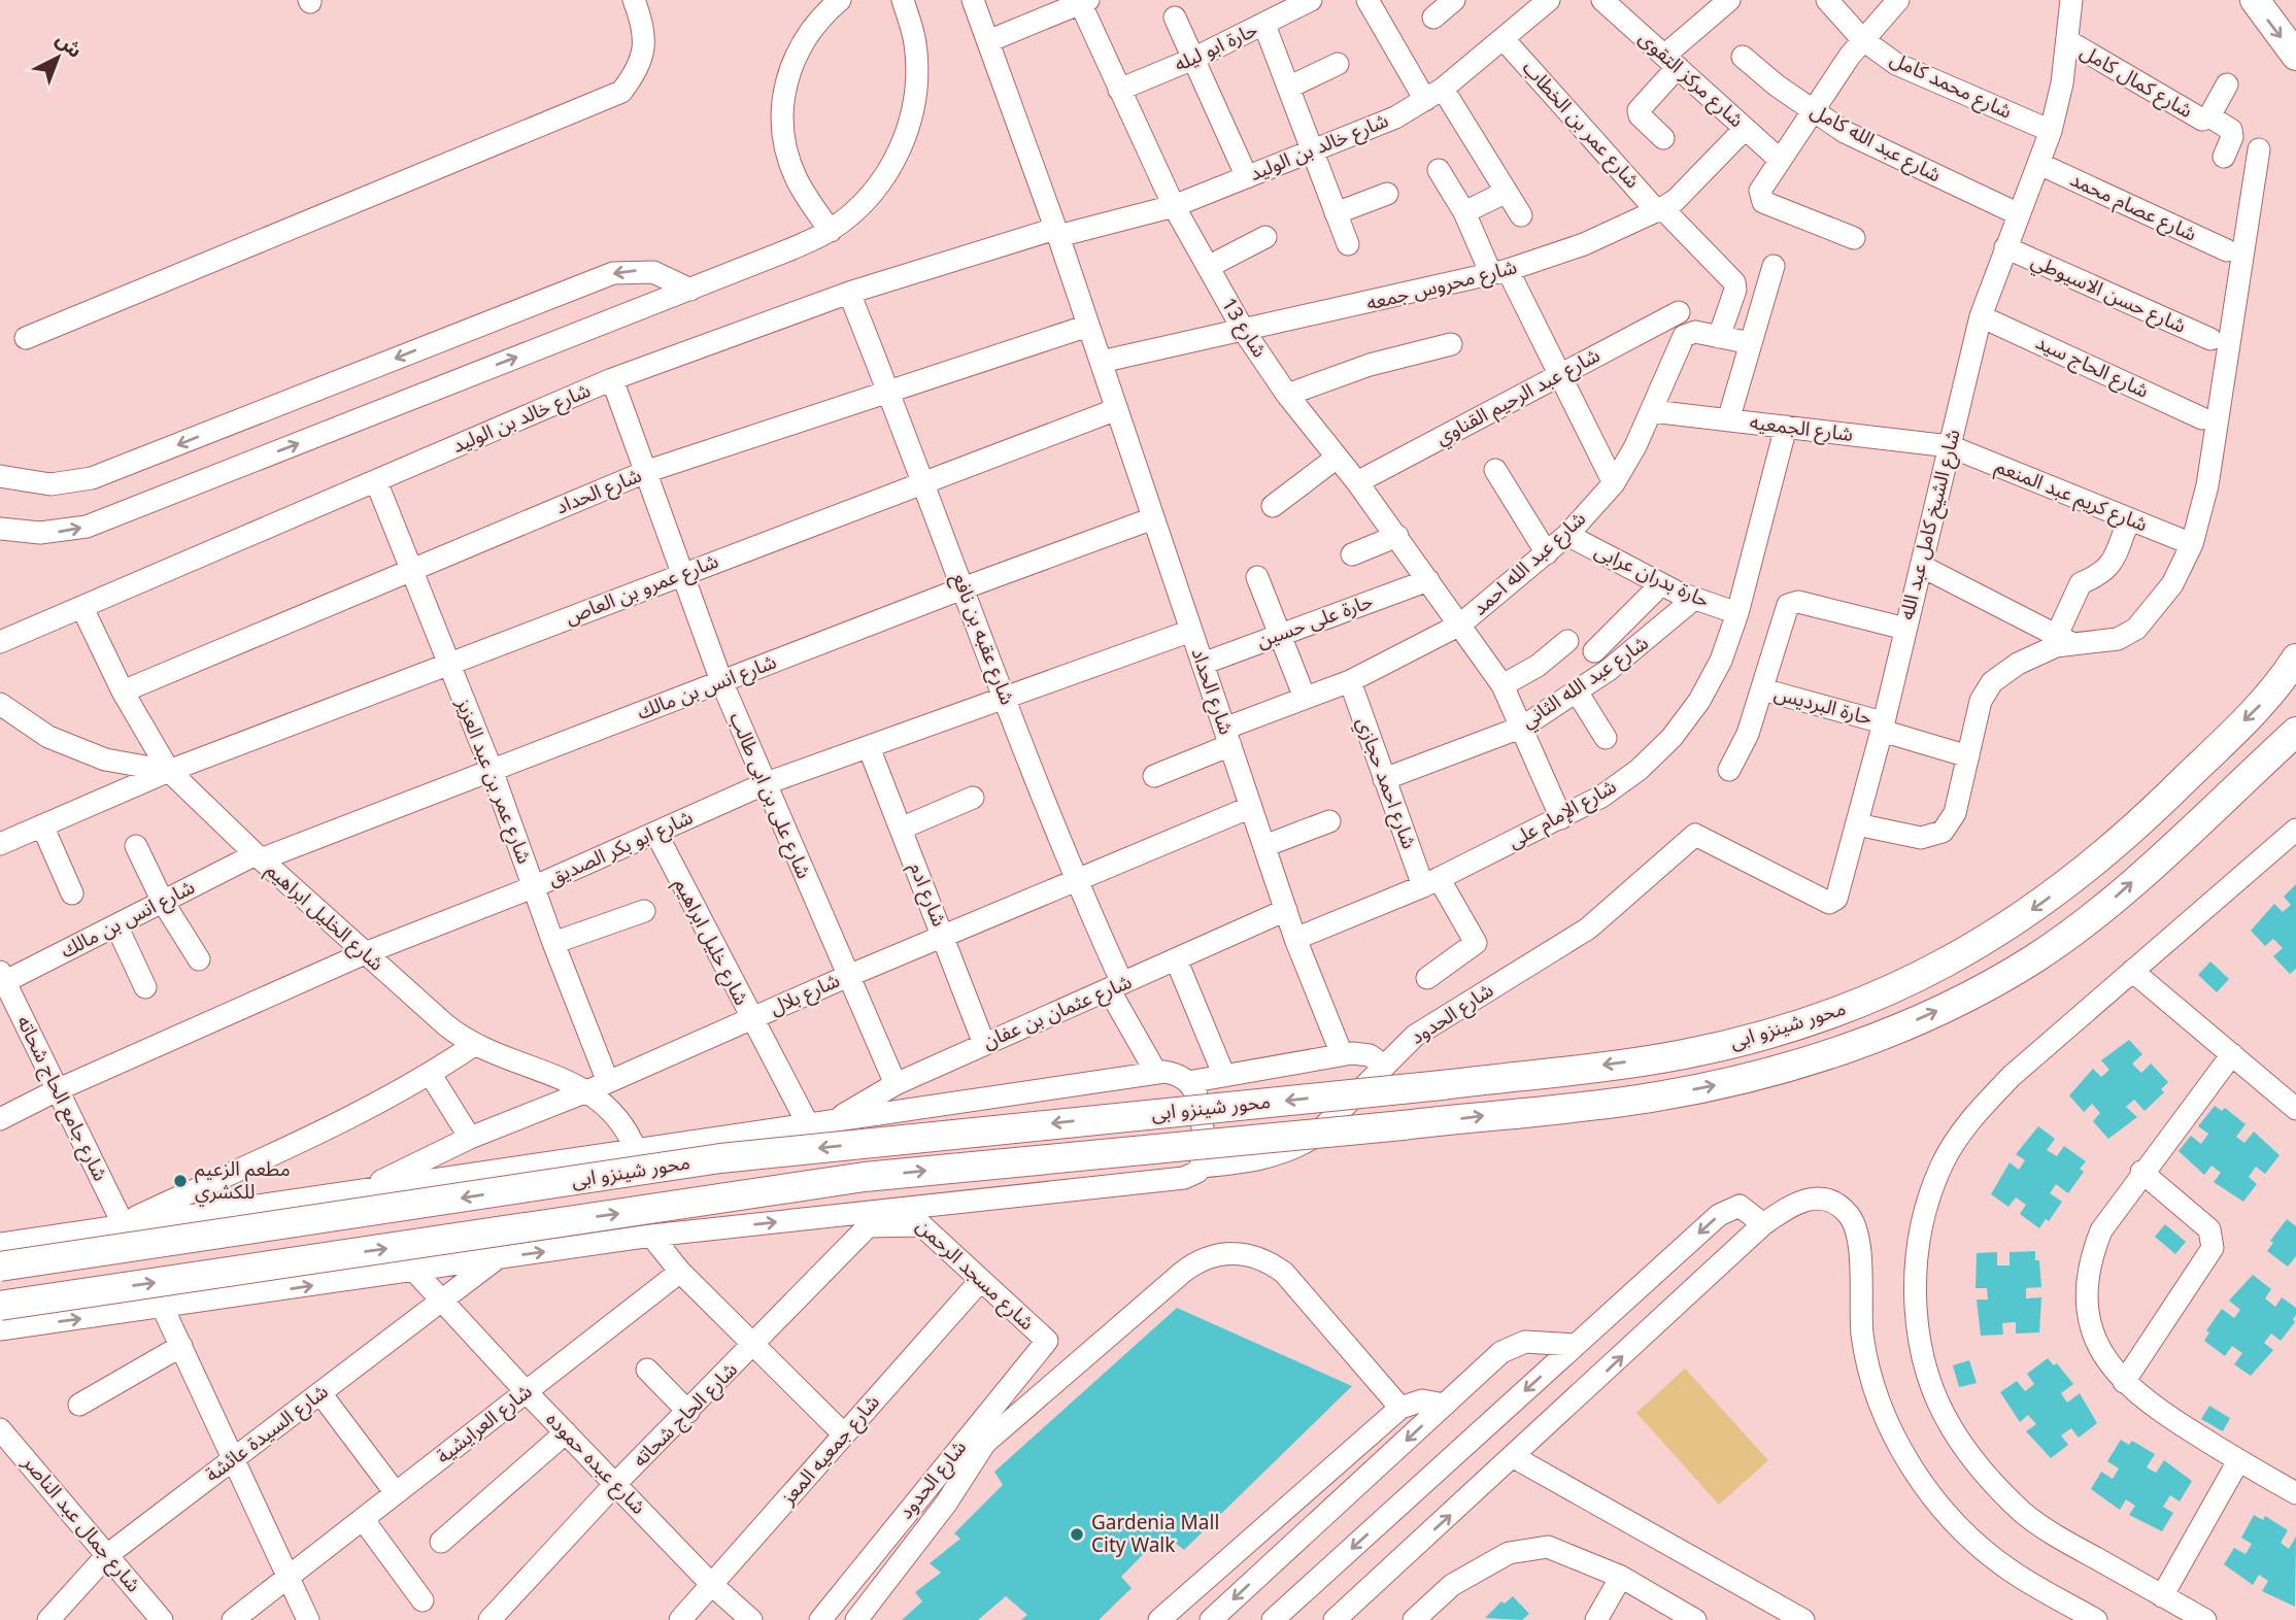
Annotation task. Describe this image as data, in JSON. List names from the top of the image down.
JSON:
{
  "streets": {
    "main road": ["محور شينزو ابى"],
    "street": [
      "حارة ابو ليله",
      "شارع مركز التقوى",
      "شارع كمال كامل",
      "شارع محمد كامل",
      "شارع عمر بن الخطاب",
      "شارع عبد الله كامل",
      "شارع خالد بن الوليد",
      "شارع عصام محمد",
      "شارع محروس جمعه",
      "شارع حسن الاسيوطي",
      "شارع 13",
      "شارع الحاج سيد",
      "شارع عبد الرحيم القناوي",
      "شارع الجمعيه",
      "شارع الحداد",
      "شارع كريم عبد المنعم",
      "شارع الشيخ كامل عبد الله",
      "شارع عبد الله احمد",
      "حارة بدران عرابى",
      "شارع عمرو بن العاص",
      "حارة على حسين",
      "شارع عقبه بن نافع",
      "شارع عبد الله الثاني",
      "شارع انس بن مالك",
      "حارة البرديس",
      "شارع عمر بن عبد العزيز",
      "شارع احمد حجازي",
      "شارع على بن ابى طالب",
      "شارع الإمام على",
      "شارع ابو بكر الصديق",
      "شارع ادم",
      "شارع الخليل ابراهيم",
      "شارع خليل ابراهيم",
      "شارع بلال",
      "شارع عثمان بن عفان",
      "شارع الحدود",
      "شارع جامع الحاج شحاته",
      "شارع مسجد الرحمن",
      "شارع الحاج شحاته",
      "شارع العرايشية",
      "شارع السيدة عائشة",
      "شارع جمعيه المعز",
      "شارع عبده حموده",
      "شارع جمال عبد الناصر"
    ]
  },
  "crossings": [
    ["حارة ابو ليله", "شارع 13"],
    ["شارع مركز التقوى", "شارع محروس جمعه"],
    ["شارع كمال كامل", "شارع الشيخ كامل عبد الله"],
    ["شارع محمد كامل", "شارع الشيخ كامل عبد الله"],
    ["شارع عمر بن الخطاب", "شارع خالد بن الوليد"],
    ["شارع عمر بن الخطاب", "شارع محروس جمعه"],
    ["شارع عمر بن الخطاب", "شارع عبد الله احمد"],
    ["شارع عبد الله كامل", "شارع الشيخ كامل عبد الله"],
    ["شارع خالد بن الوليد", "شارع 13"],
    ["شارع خالد بن الوليد", "شارع الحداد"],
    ["شارع خالد بن الوليد", "شارع عقبه بن نافع"],
    ["شارع خالد بن الوليد", "شارع عمر بن عبد العزيز"],
    ["شارع خالد بن الوليد", "شارع على بن ابى طالب"],
    ["شارع خالد بن الوليد", "شارع الخليل ابراهيم"],
    ["شارع عصام محمد", "شارع الشيخ كامل عبد الله"],
    ["شارع محروس جمعه", "شارع 13"],
    ["شارع محروس جمعه", "شارع الحداد"],
    ["شارع حسن الاسيوطي", "شارع الشيخ كامل عبد الله"],
    ["شارع 13", "شارع عبد الرحيم القناوي"],
    ["شارع 13", "شارع عبد الله احمد"],
    ["شارع 13", "حارة على حسين"],
    ["شارع 13", "شارع عبد الله الثاني"],
    ["شارع 13", "شارع الإمام على"],
    ["شارع الحاج سيد", "شارع الشيخ كامل عبد الله"],
    ["شارع الجمعيه", "شارع كريم عبد المنعم"],
    ["شارع الجمعيه", "شارع الشيخ كامل عبد الله"],
    ["شارع الجمعيه", "شارع عبد الله احمد"],
    ["شارع الجمعيه", "شارع الإمام على"],
    ["شارع الحداد", "شارع عبد الله احمد"],
    ["شارع الحداد", "شارع عمرو بن العاص"],
    ["شارع الحداد", "حارة على حسين"],
    ["شارع الحداد", "شارع عقبه بن نافع"],
    ["شارع الحداد", "شارع انس بن مالك"],
    ["شارع الحداد", "شارع عمر بن عبد العزيز"],
    ["شارع الحداد", "شارع على بن ابى طالب"],
    ["شارع الحداد", "شارع الإمام على"],
    ["شارع الحداد", "شارع ابو بكر الصديق"],
    ["شارع الحداد", "شارع الخليل ابراهيم"],
    ["شارع الحداد", "شارع بلال"],
    ["شارع الحداد", "شارع عثمان بن عفان"],
    ["شارع كريم عبد المنعم", "شارع الشيخ كامل عبد الله"],
    ["شارع الشيخ كامل عبد الله", "حارة البرديس"],
    ["شارع الشيخ كامل عبد الله", "شارع الحدود"],
    ["شارع عبد الله احمد", "حارة بدران عرابى"],
    ["شارع عبد الله احمد", "شارع احمد حجازي"],
    ["حارة بدران عرابى", "شارع عبد الله الثاني"],
    ["حارة بدران عرابى", "شارع الإمام على"],
    ["شارع عمرو بن العاص", "شارع عقبه بن نافع"],
    ["شارع عمرو بن العاص", "شارع عمر بن عبد العزيز"],
    ["شارع عمرو بن العاص", "شارع على بن ابى طالب"],
    ["شارع عمرو بن العاص", "شارع الخليل ابراهيم"],
    ["شارع عقبه بن نافع", "شارع انس بن مالك"],
    ["شارع عقبه بن نافع", "شارع ابو بكر الصديق"],
    ["شارع عقبه بن نافع", "شارع بلال"],
    ["شارع عقبه بن نافع", "شارع عثمان بن عفان"],
    ["شارع عبد الله الثاني", "شارع احمد حجازي"],
    ["شارع انس بن مالك", "شارع عمر بن عبد العزيز"],
    ["شارع انس بن مالك", "شارع على بن ابى طالب"],
    ["شارع انس بن مالك", "شارع الخليل ابراهيم"],
    ["شارع انس بن مالك", "شارع جامع الحاج شحاته"],
    ["شارع عمر بن عبد العزيز", "شارع ابو بكر الصديق"],
    ["شارع عمر بن عبد العزيز", "شارع الخليل ابراهيم"],
    ["شارع عمر بن عبد العزيز", "شارع بلال"],
    ["شارع احمد حجازي", "شارع الإمام على"],
    ["شارع على بن ابى طالب", "شارع ابو بكر الصديق"],
    ["شارع على بن ابى طالب", "شارع بلال"],
    ["شارع على بن ابى طالب", "شارع عثمان بن عفان"],
    ["شارع ابو بكر الصديق", "شارع ادم"],
    ["شارع ابو بكر الصديق", "شارع الخليل ابراهيم"],
    ["شارع ابو بكر الصديق", "شارع خليل ابراهيم"],
    ["شارع ابو بكر الصديق", "شارع جامع الحاج شحاته"],
    ["شارع ادم", "شارع بلال"],
    ["شارع ادم", "شارع عثمان بن عفان"],
    ["شارع الخليل ابراهيم", "شارع بلال"],
    ["شارع خليل ابراهيم", "شارع بلال"],
    ["شارع الحدود", "شارع مسجد الرحمن"],
    ["شارع الحدود", "شارع الحاج شحاته"],
    ["شارع الحدود", "شارع السيدة عائشة"],
    ["شارع الحدود", "شارع عبده حموده"],
    ["شارع مسجد الرحمن", "شارع الحاج شحاته"],
    ["شارع مسجد الرحمن", "شارع جمعيه المعز"],
    ["شارع الحاج شحاته", "شارع عبده حموده"],
    ["شارع العرايشية", "شارع عبده حموده"],
    ["شارع السيدة عائشة", "شارع عبده حموده"],
    ["شارع السيدة عائشة", "شارع جمال عبد الناصر"],
    ["شارع جمعيه المعز", "شارع عبده حموده"]
  ],
  "places": ["مطعم الزعيم للكشري", "Gardenia Mall City Walk"],
  "north": "top right"
}
